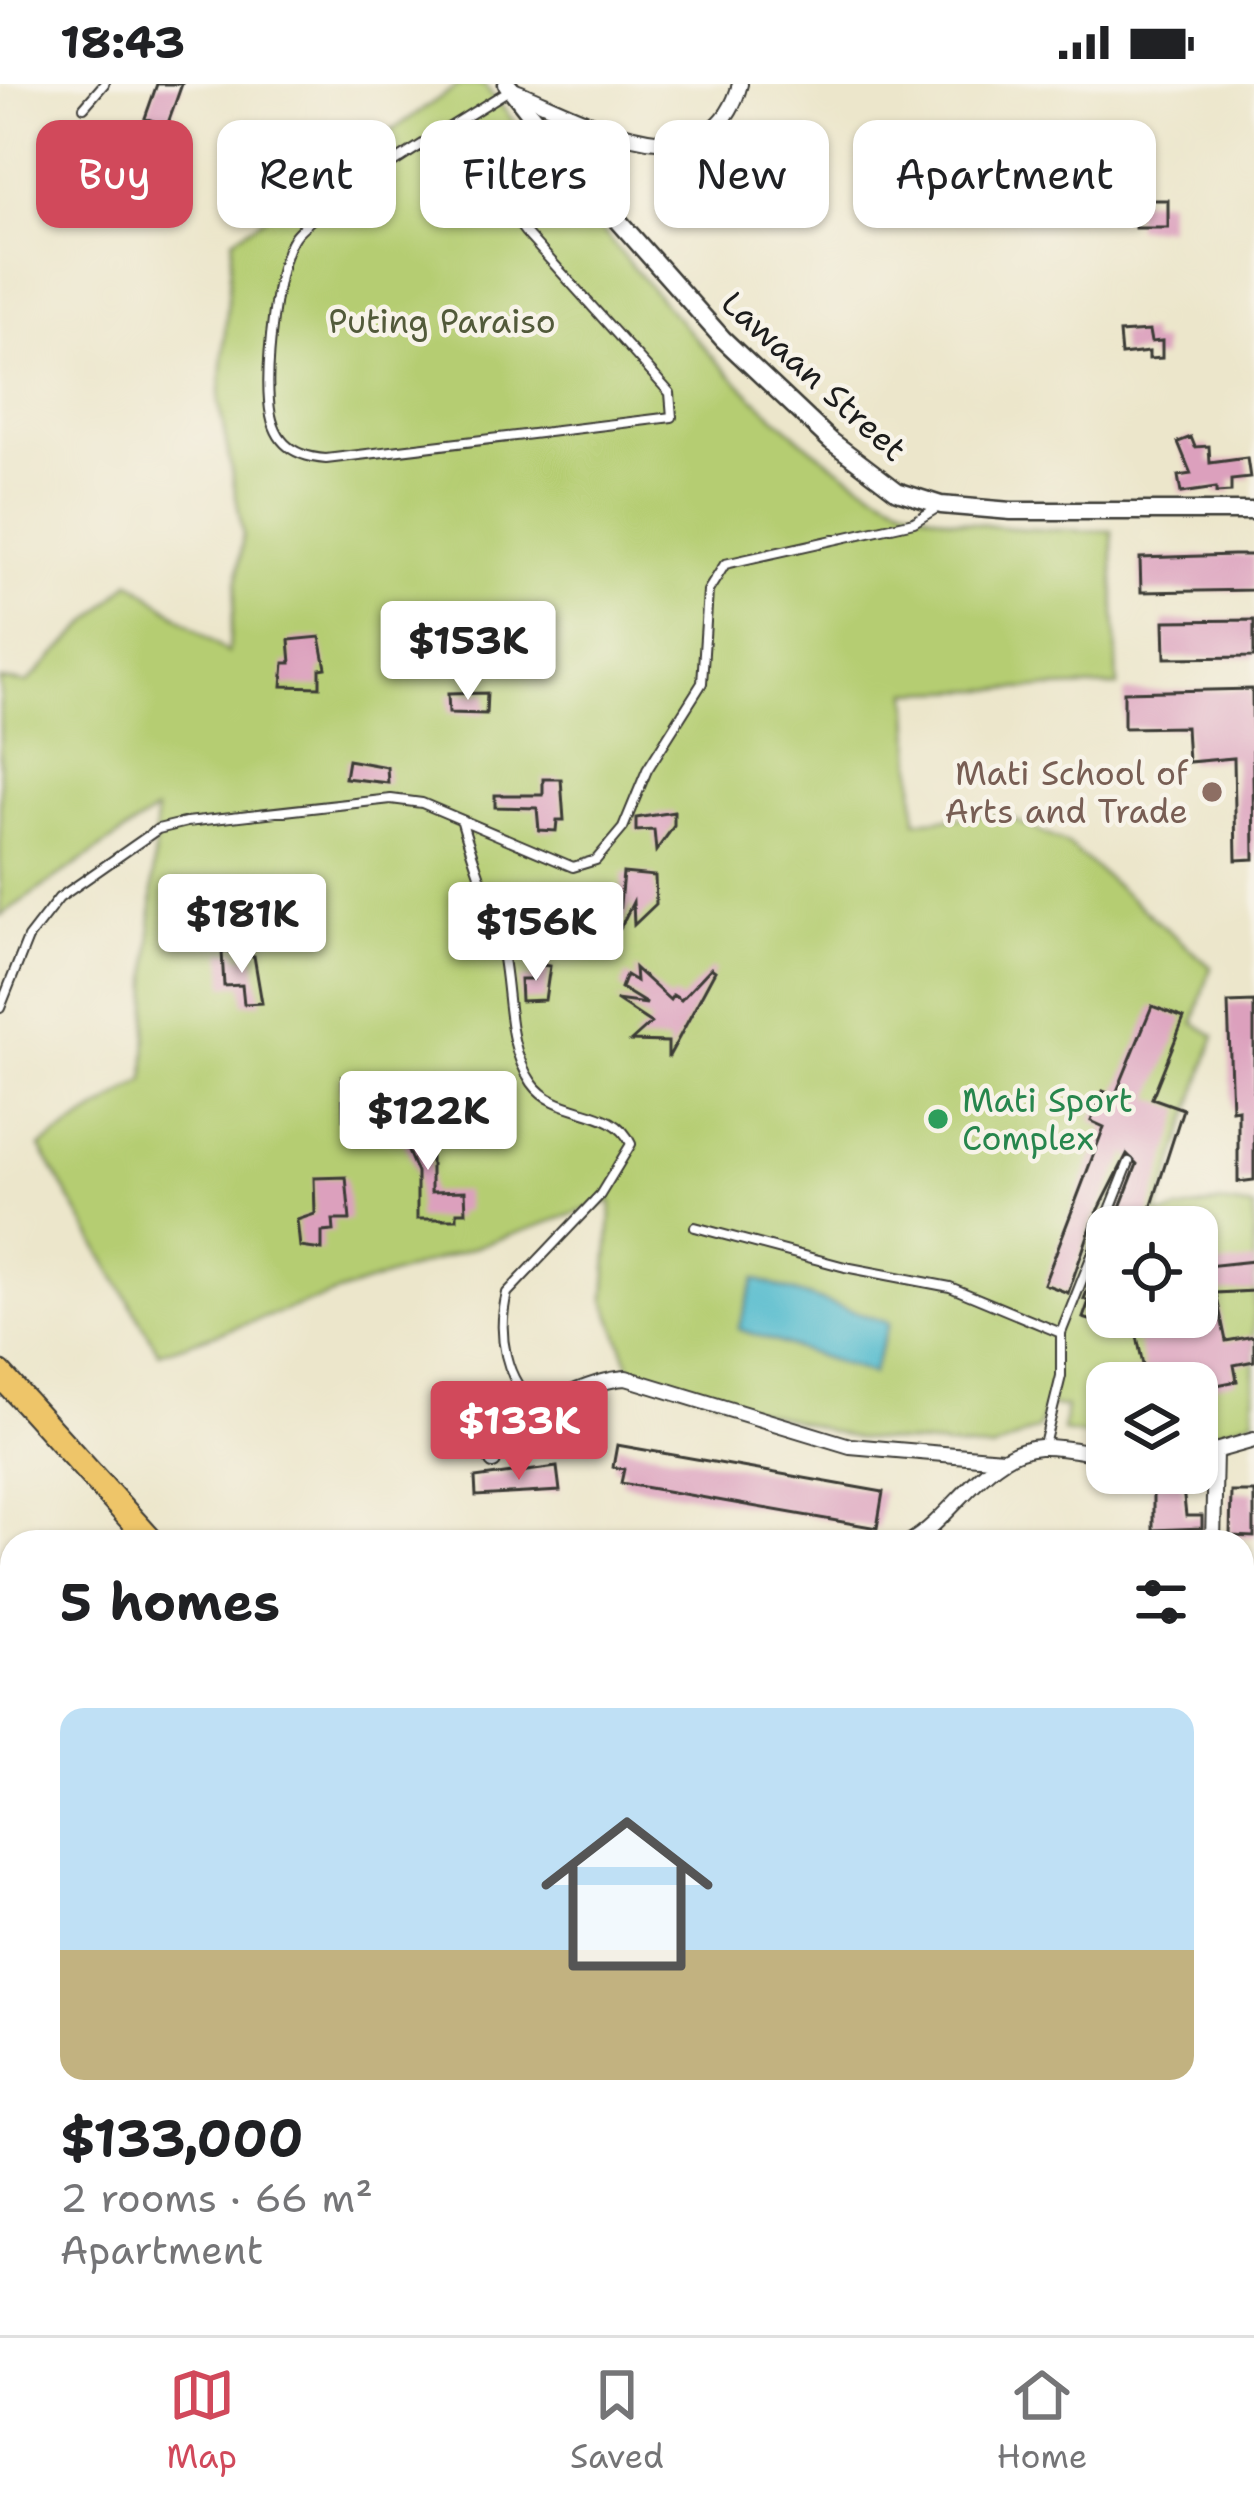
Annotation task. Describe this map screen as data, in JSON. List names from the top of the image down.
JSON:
{
  "streets": {
    "street": ["Lawaan Street"]
  },
  "parks": ["Puting Paraiso"],
  "places": ["Mati School of Arts and Trade", "Mati Sport Complex"],
  "page": {
    "status": "18:43",
    "chip": [
      "Buy",
      "Rent",
      "Filters",
      "New",
      "Apartment"
    ],
    "price": [
      "$153K",
      "$181K",
      "$156K",
      "$122K",
      "$133K"
    ],
    "heading": "5 homes",
    "list": [
      {
        "name": "$133,000",
        "note": "2 rooms · 66 m² · Apartment"
      }
    ],
    "tabs": ["Map", "Saved", "Home"]
  }
}
